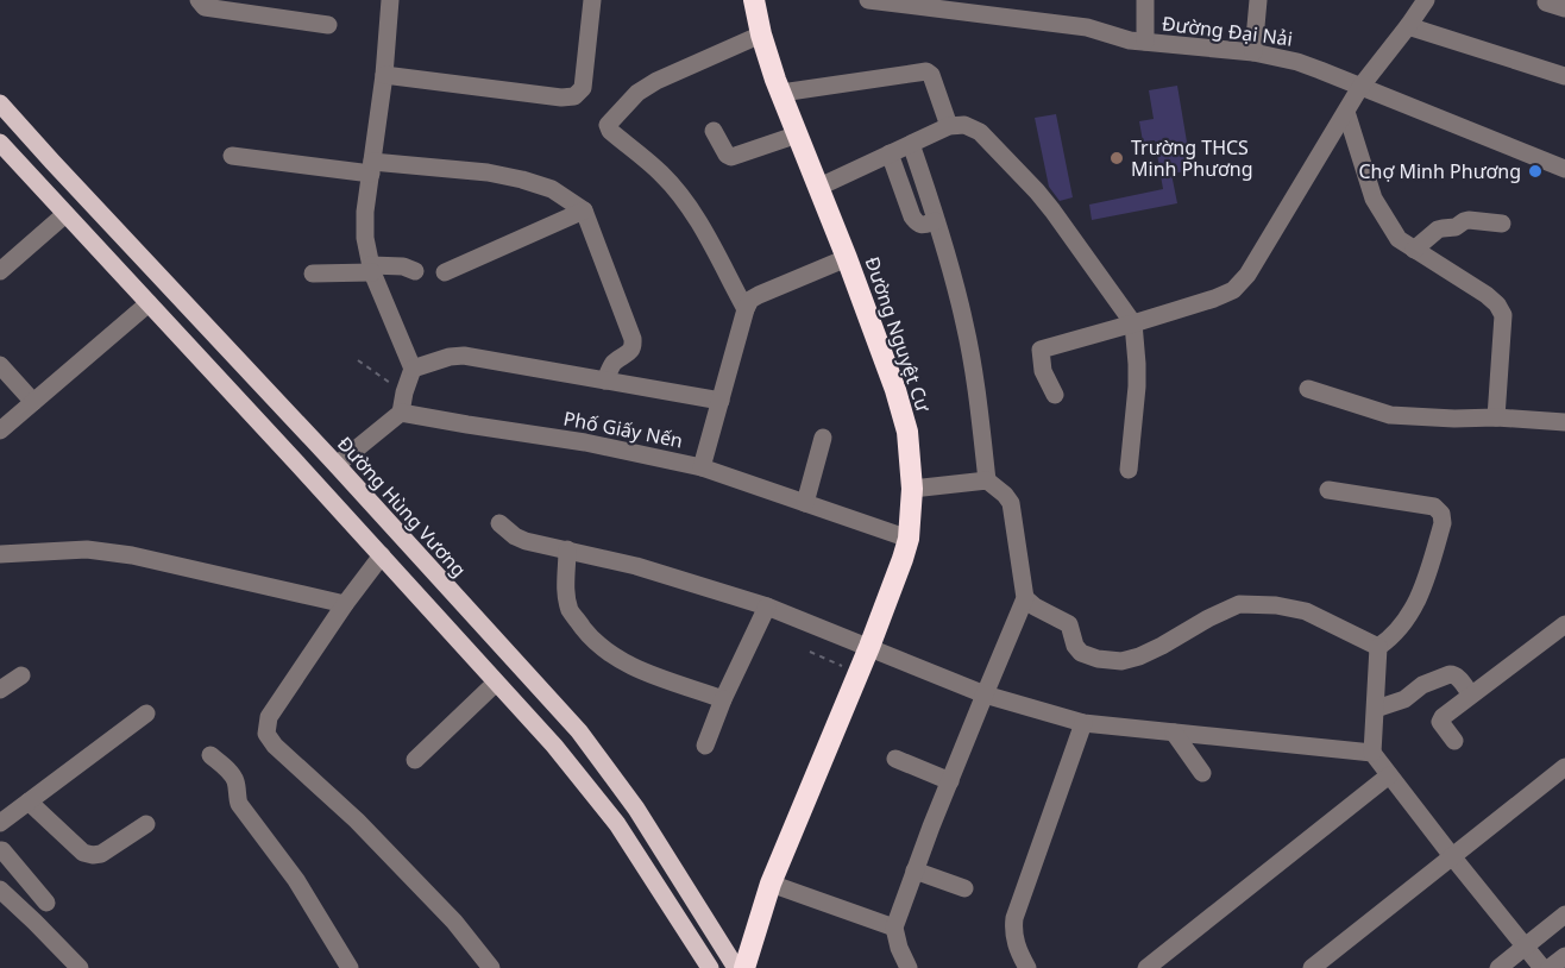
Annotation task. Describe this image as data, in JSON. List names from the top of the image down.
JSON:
{
  "streets": {
    "highway": ["Đường Nguyệt Cư"],
    "main road": ["Đường Hùng Vương"],
    "street": ["Đường Đại Nải", "Phố Giấy Nến"]
  },
  "crossings": [
    ["Đường Nguyệt Cư", "Phố Giấy Nến"]
  ],
  "places": ["Trường THCS Minh Phương", "Chợ Minh Phương"]
}
